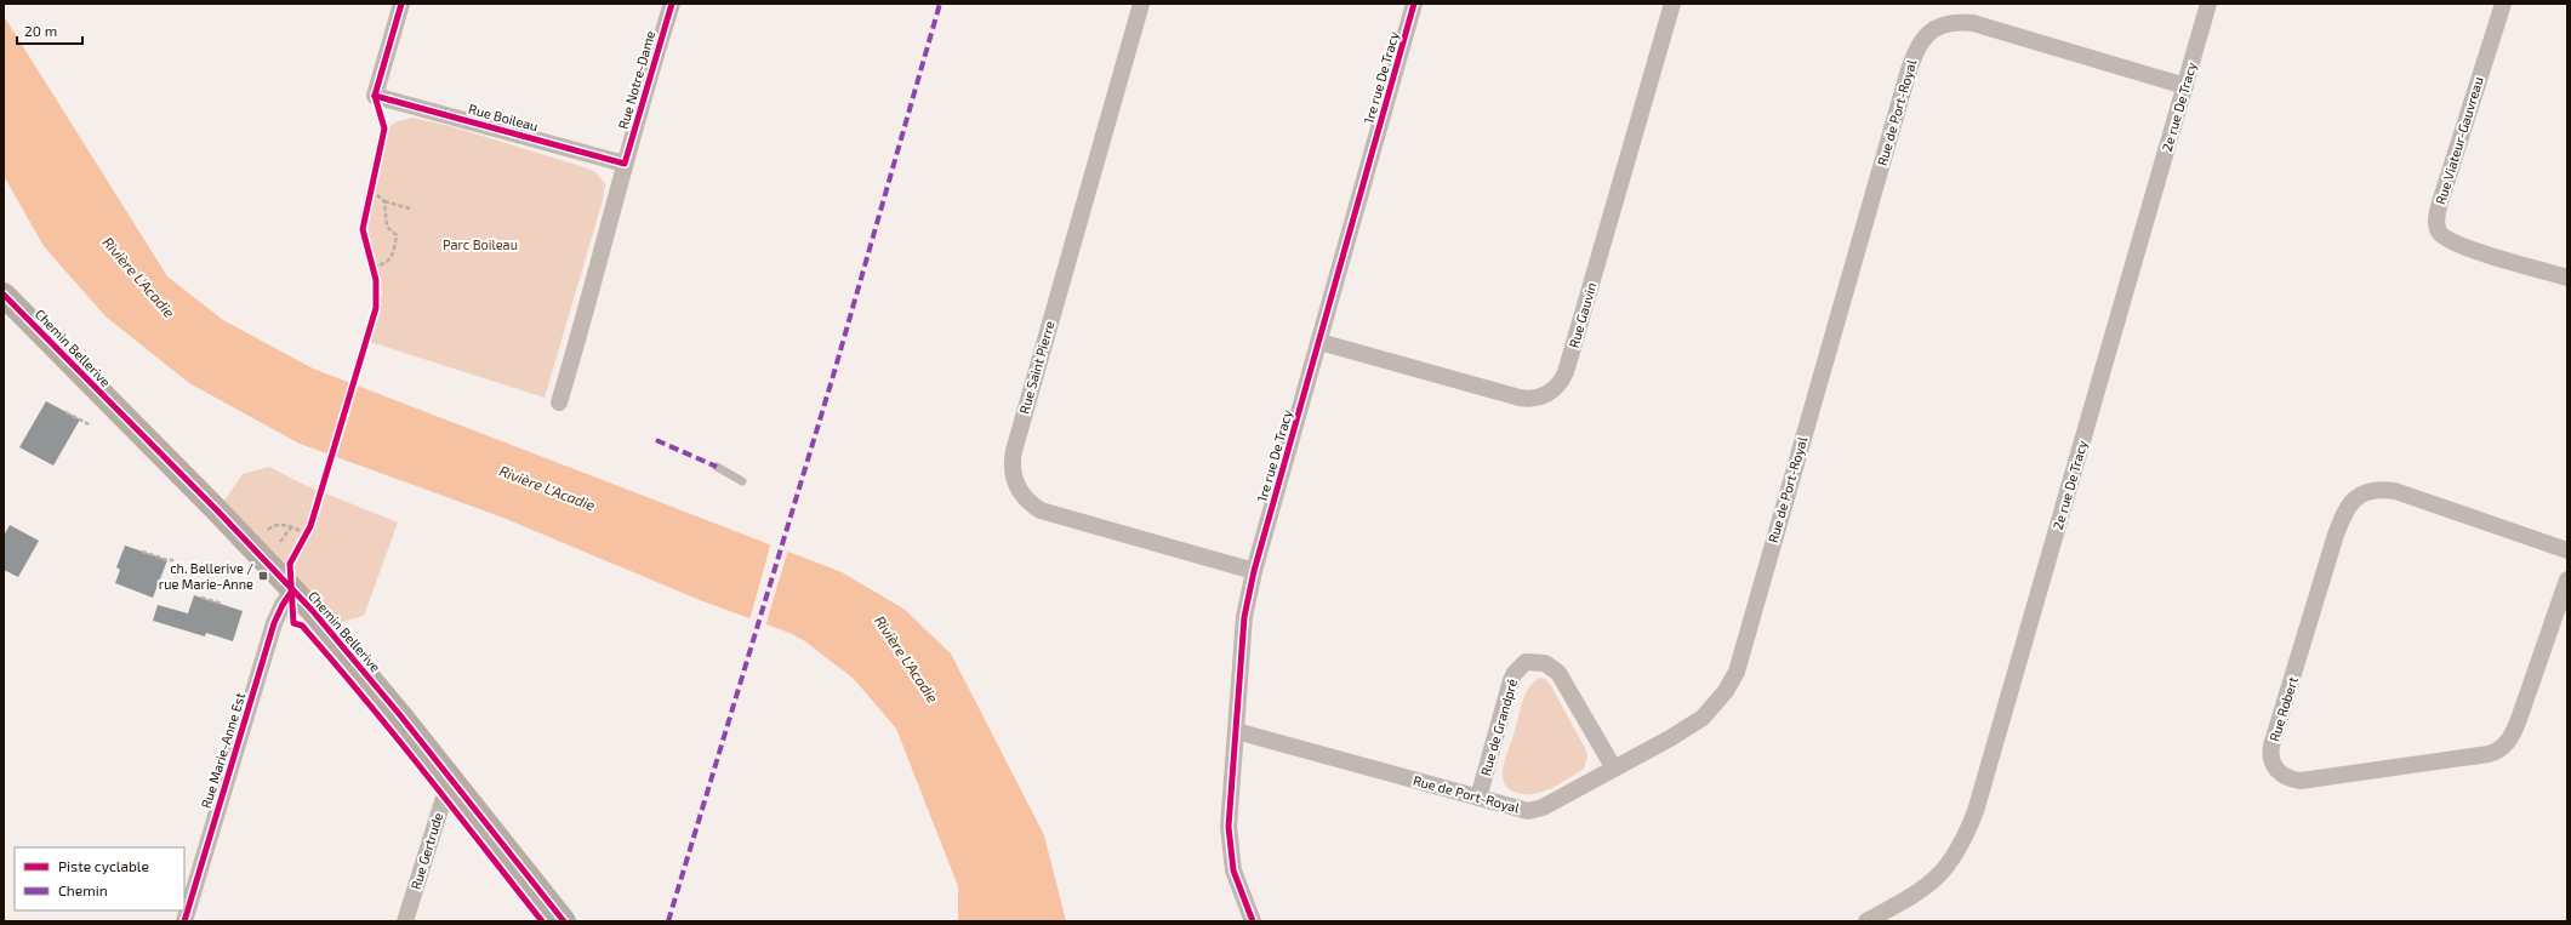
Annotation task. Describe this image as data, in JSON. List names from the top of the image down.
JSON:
{
  "streets": {
    "street": [
      "1re rue De Tracy",
      "Rue Notre-Dame",
      "2e rue De Tracy",
      "Rue de Port-Royal",
      "Rue Boileau",
      "Rue Viateur-Gauvreau",
      "Rue Gauvin",
      "Chemin Bellerive",
      "Rue Saint Pierre",
      "Rue Robert",
      "Rue de Grandpré",
      "Rue Marie-Anne Est",
      "Rue Gertrude"
    ]
  },
  "crossings": [
    ["1re rue De Tracy", "Rue de Port-Royal"],
    ["1re rue De Tracy", "Rue Gauvin"],
    ["1re rue De Tracy", "Rue Saint Pierre"],
    ["Rue Notre-Dame", "Rue Boileau"],
    ["2e rue De Tracy", "Rue de Port-Royal"],
    ["Rue de Port-Royal", "Rue de Grandpré"],
    ["Chemin Bellerive", "Rue Marie-Anne Est"],
    ["Chemin Bellerive", "Rue Gertrude"]
  ],
  "water": ["Rivière L'Acadie"],
  "parks": ["Parc Boileau"],
  "places": {
    "transit": ["ch. Bellerive / rue Marie-Anne"]
  },
  "legend": ["Piste cyclable", "Chemin"],
  "scale_bar": "20 m"
}
